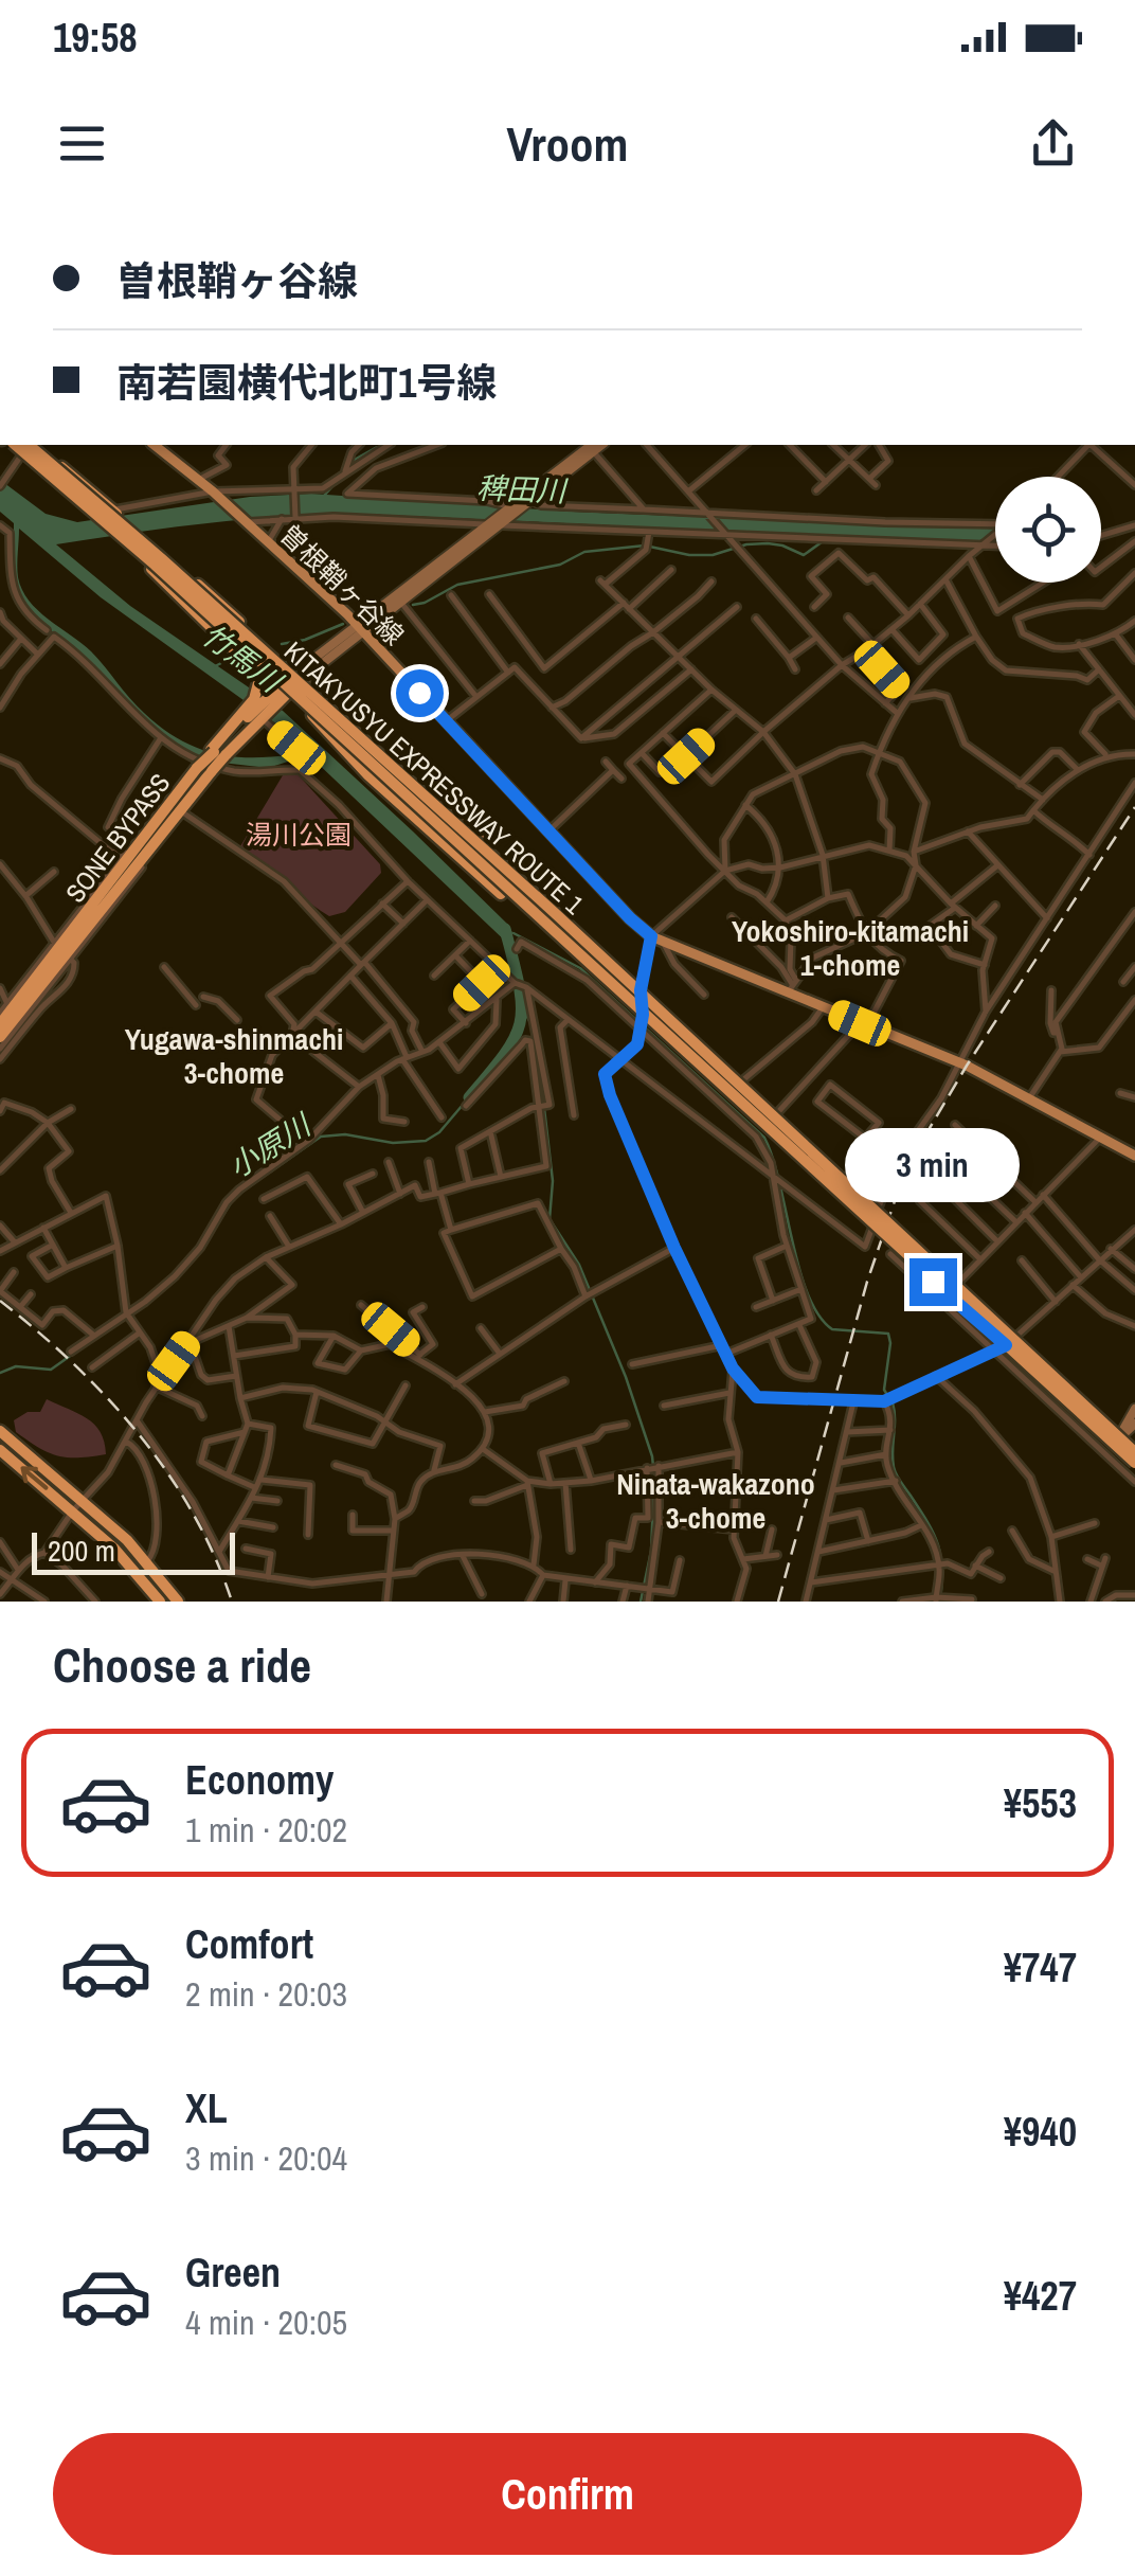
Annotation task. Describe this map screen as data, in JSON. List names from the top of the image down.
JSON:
{
  "streets": {
    "highway": ["KITAKYUSYU EXPRESSWAY ROUTE 1", "SONE BYPASS"],
    "main road": ["曽根鞘ヶ谷線"]
  },
  "districts": ["Yokoshiro-kitamachi 1-chome", "Yugawa-shinmachi 3-chome", "Ninata-wakazono 3-chome"],
  "water": ["稗田川", "竹馬川", "小原川"],
  "parks": ["湯川公園"],
  "scale_bar": "200 m",
  "page": {
    "status": "19:58",
    "header": "Vroom",
    "banner": ["曽根鞘ヶ谷線", "南若園横代北町1号線"],
    "bubble": "3 min",
    "scale": "200 m",
    "heading": "Choose a ride",
    "list": [
      {
        "name": "Economy",
        "note": "1 min · 20:02",
        "value": "¥553"
      },
      {
        "name": "Comfort",
        "note": "2 min · 20:03",
        "value": "¥747"
      },
      {
        "name": "XL",
        "note": "3 min · 20:04",
        "value": "¥940"
      },
      {
        "name": "Green",
        "note": "4 min · 20:05",
        "value": "¥427"
      }
    ],
    "buttons": "Confirm"
  }
}
